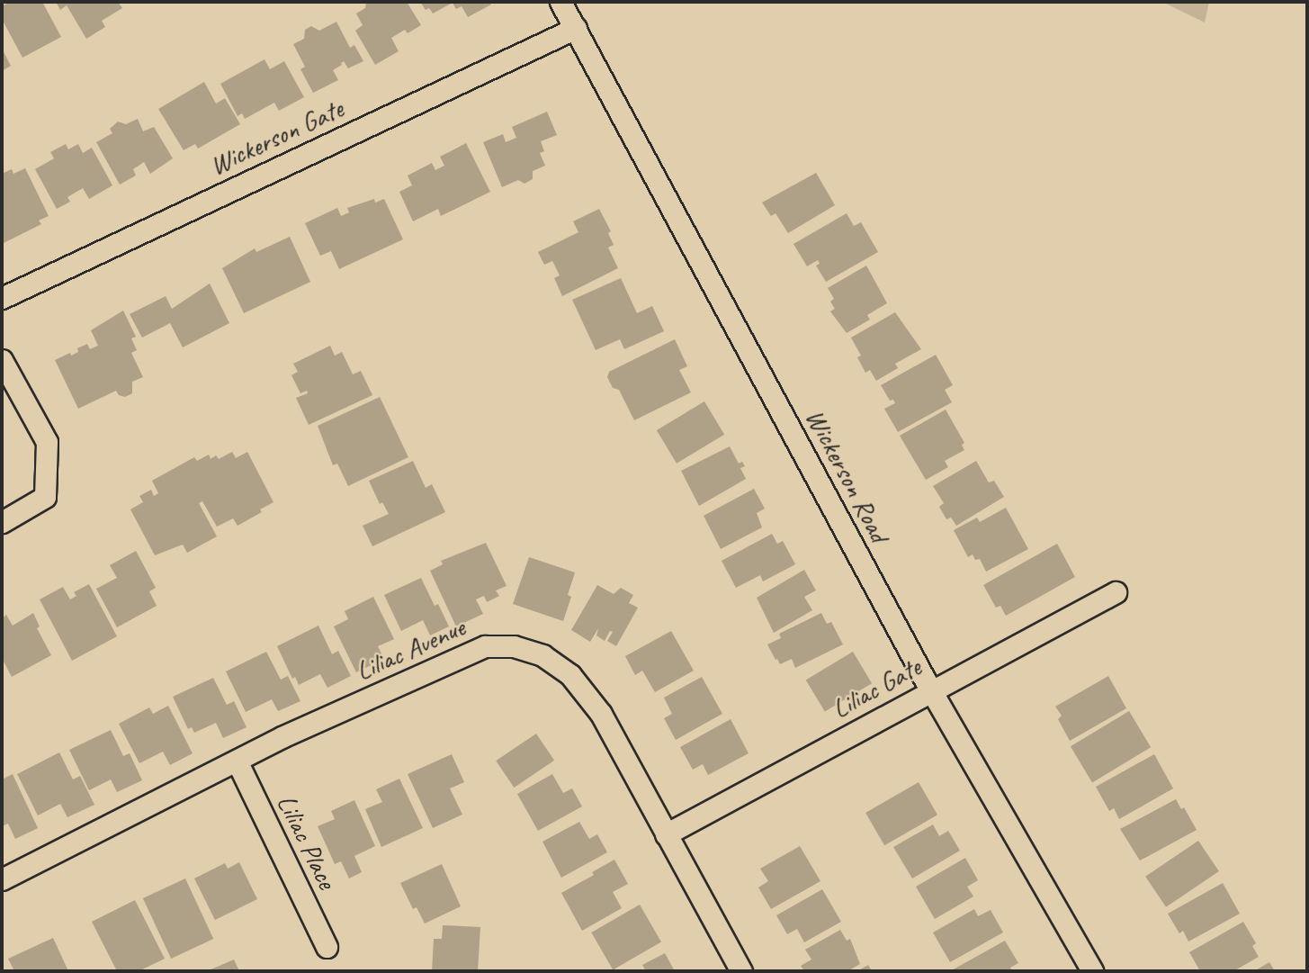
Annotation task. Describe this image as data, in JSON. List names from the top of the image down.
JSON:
{
  "streets": {
    "street": [
      "Wickerson Gate",
      "Wickerson Road",
      "Liliac Avenue",
      "Liliac Gate",
      "Liliac Place"
    ]
  },
  "crossings": [
    ["Wickerson Gate", "Wickerson Road"],
    ["Wickerson Road", "Liliac Gate"],
    ["Liliac Avenue", "Liliac Gate"],
    ["Liliac Avenue", "Liliac Place"]
  ]
}
